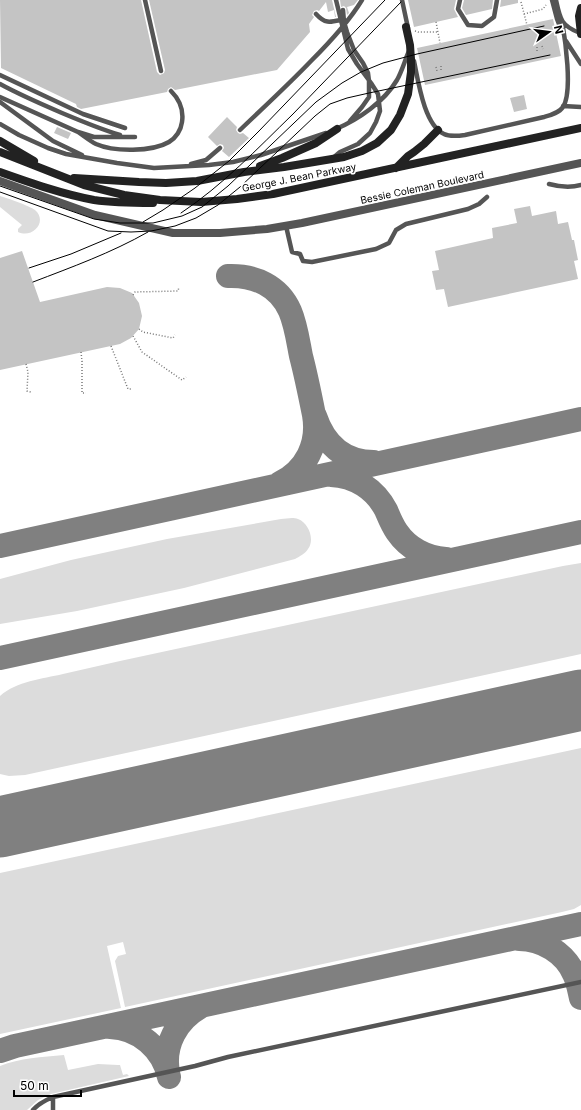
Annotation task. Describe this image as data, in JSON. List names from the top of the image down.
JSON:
{
  "streets": {
    "street": ["George J. Bean Parkway", "Bessie Coleman Boulevard"]
  },
  "scale_bar": "50 m",
  "north": "right"
}
